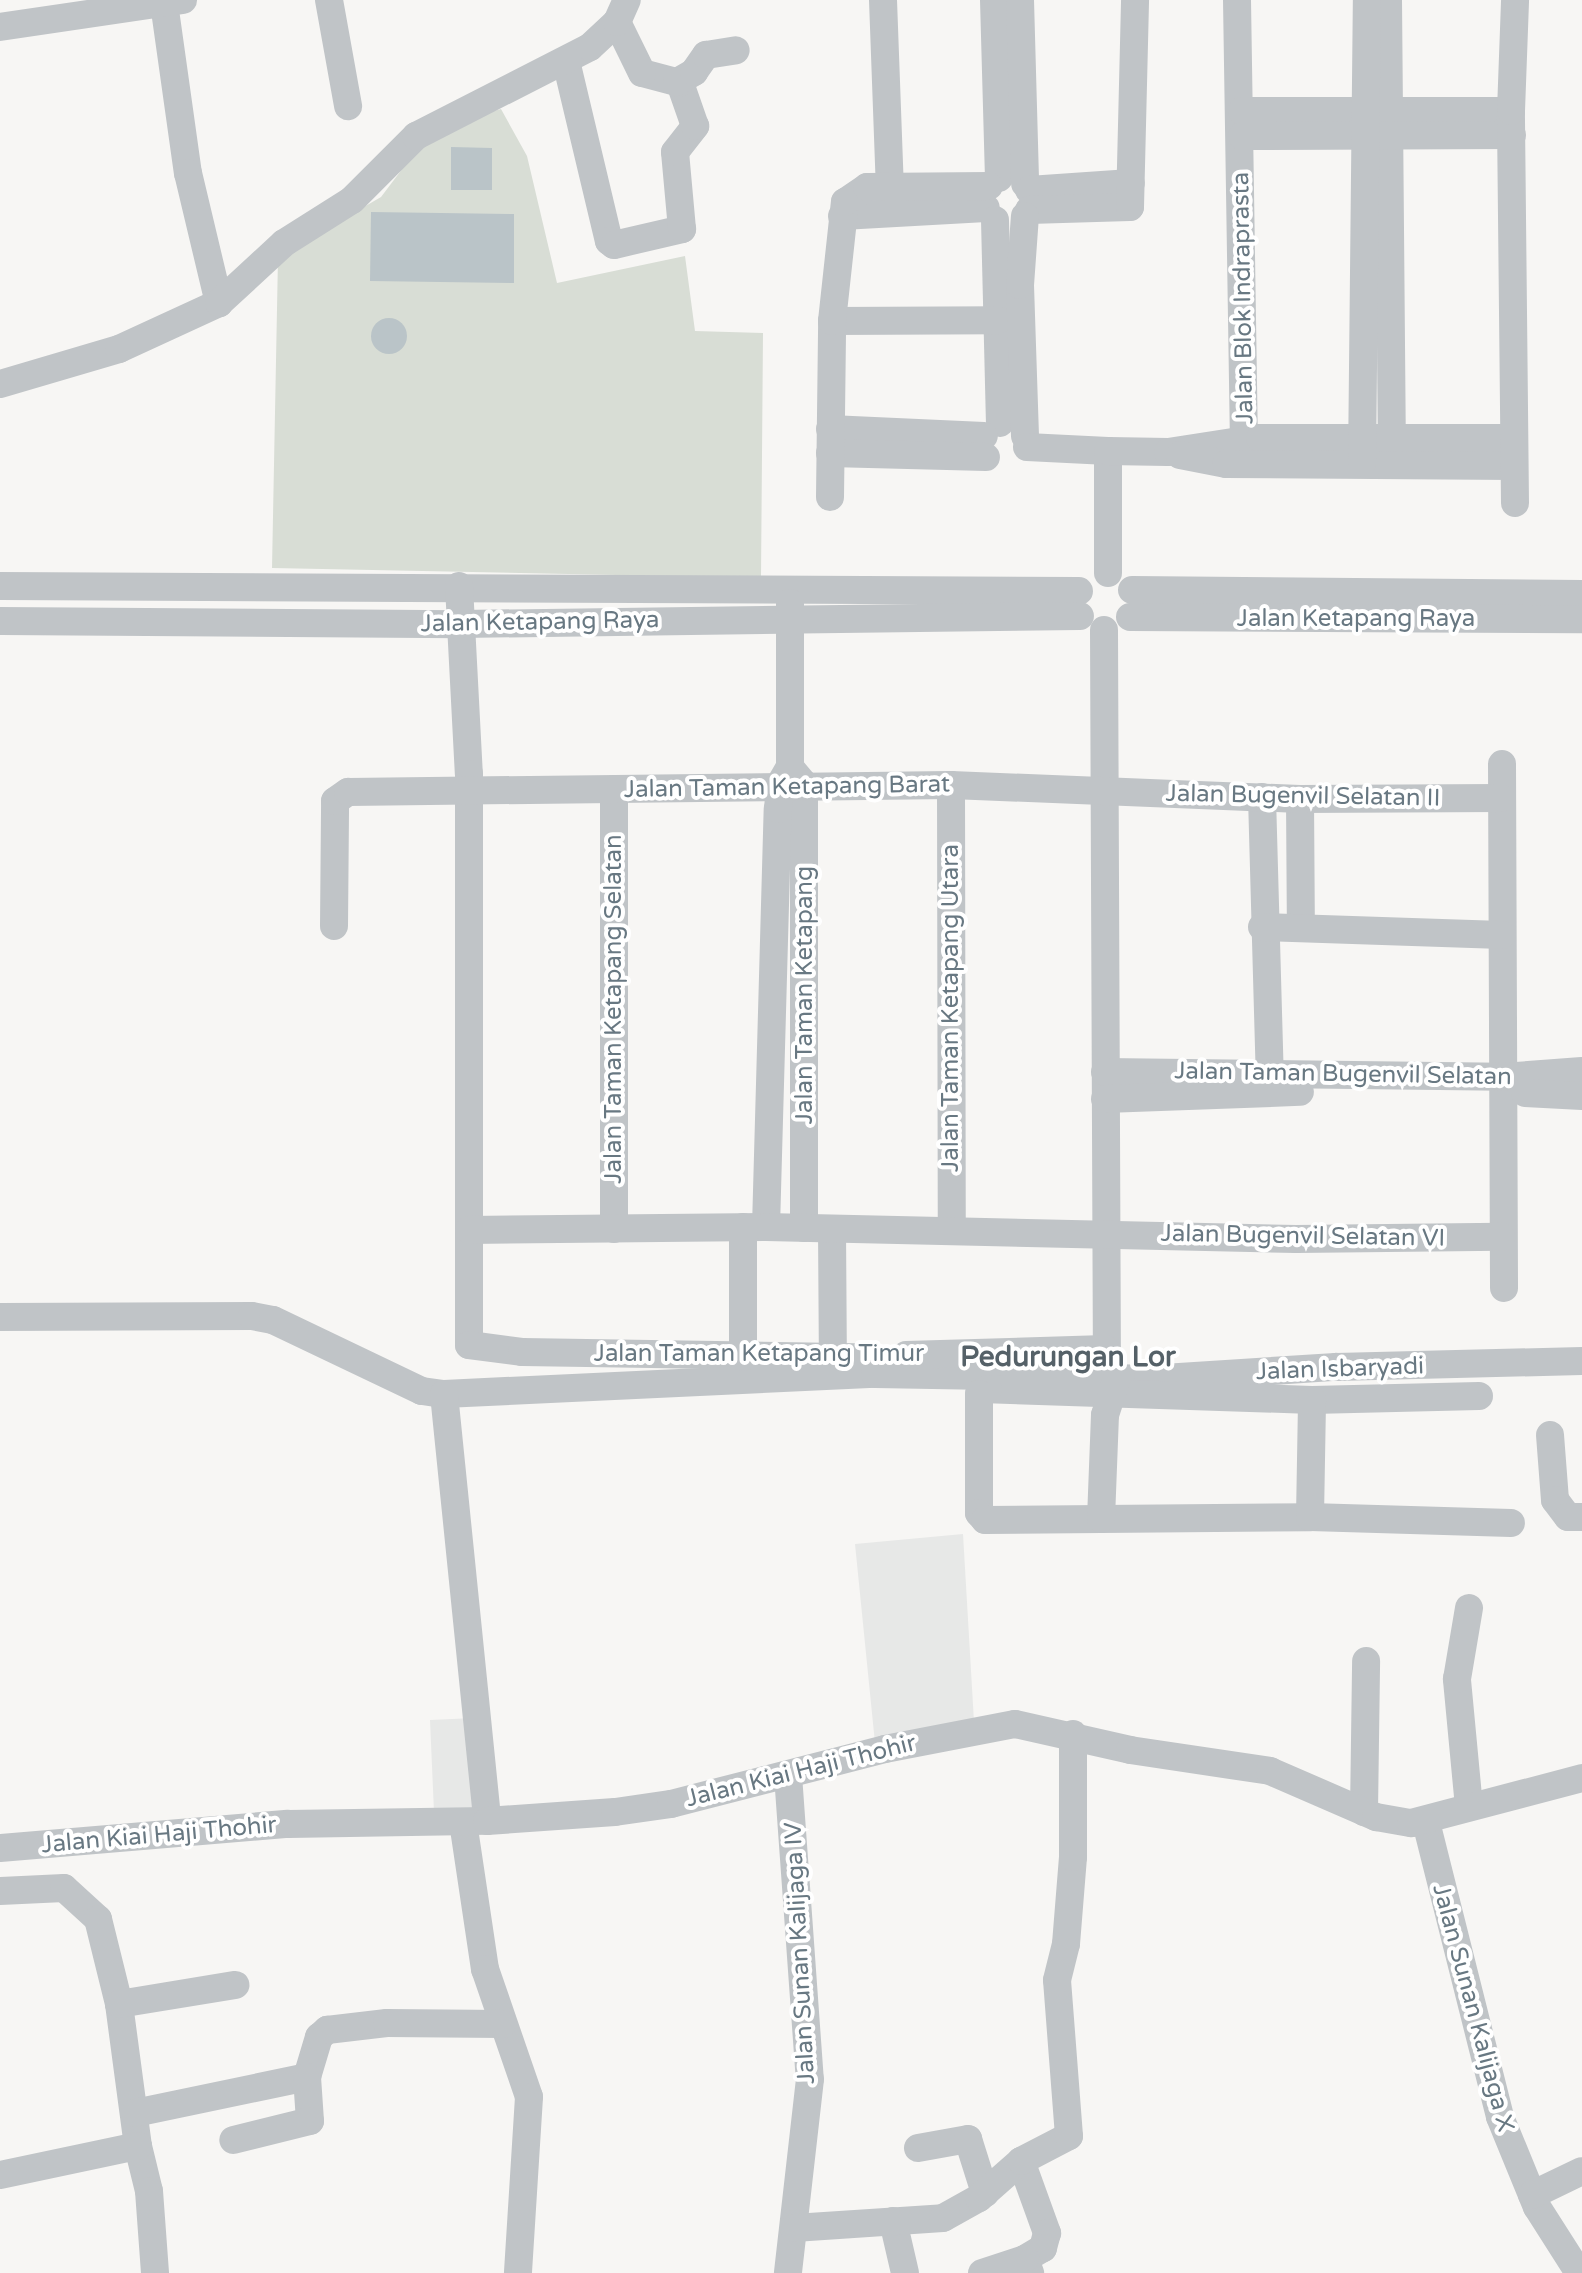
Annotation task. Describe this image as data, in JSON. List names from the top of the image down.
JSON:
{
  "streets": {
    "street": [
      "Jalan Blok Indraprasta",
      "Jalan Ketapang Raya",
      "Jalan Taman Ketapang Barat",
      "Jalan Bugenvil Selatan II",
      "Jalan Taman Ketapang",
      "Jalan Taman Ketapang Utara",
      "Jalan Taman Ketapang Selatan",
      "Jalan Taman Bugenvil Selatan",
      "Jalan Bugenvil Selatan VI",
      "Jalan Taman Ketapang Timur",
      "Jalan Isbaryadi",
      "Jalan Kiai Haji Thohir",
      "Jalan Sunan Kalijaga IV",
      "Jalan Sunan Kalijaga X"
    ]
  },
  "crossings": [
    ["Jalan Ketapang Raya", "Jalan Taman Ketapang"],
    ["Jalan Taman Ketapang Barat", "Jalan Bugenvil Selatan II"],
    ["Jalan Taman Ketapang Barat", "Jalan Taman Ketapang"],
    ["Jalan Taman Ketapang Barat", "Jalan Taman Ketapang Utara"],
    ["Jalan Taman Ketapang Barat", "Jalan Taman Ketapang Selatan"],
    ["Jalan Taman Ketapang", "Jalan Taman Ketapang Timur"],
    ["Jalan Taman Ketapang Timur", "Jalan Isbaryadi"],
    ["Jalan Kiai Haji Thohir", "Jalan Sunan Kalijaga IV"],
    ["Jalan Kiai Haji Thohir", "Jalan Sunan Kalijaga X"]
  ],
  "districts": ["Pedurungan Lor"]
}
